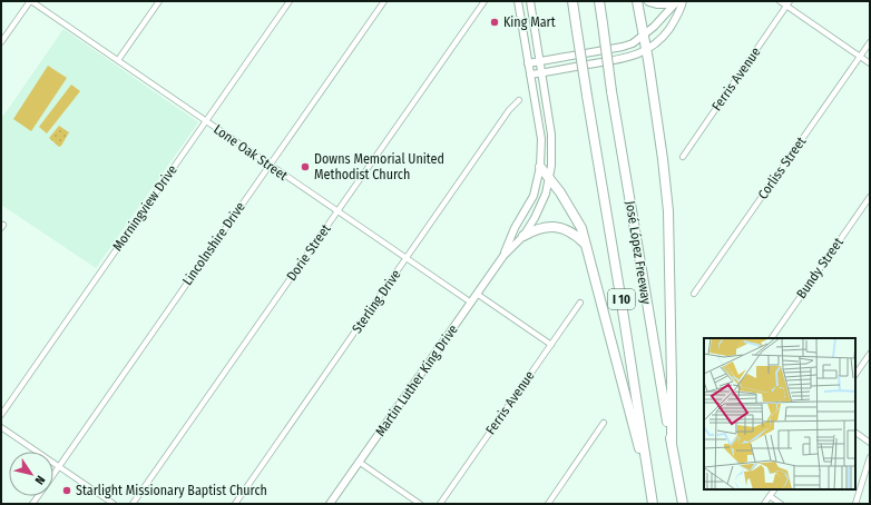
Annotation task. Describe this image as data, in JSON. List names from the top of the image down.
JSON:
{
  "streets": {
    "highway": ["José López Freeway", "I 10"],
    "main road": ["Martin Luther King Drive"],
    "street": [
      "Ferris Avenue",
      "Lone Oak Street",
      "Corliss Street",
      "Morningview Drive",
      "Lincolnshire Drive",
      "Dorie Street",
      "Bundy Street",
      "Sterling Drive"
    ]
  },
  "crossings": [
    ["Lone Oak Street", "Morningview Drive"],
    ["Lone Oak Street", "Lincolnshire Drive"],
    ["Lone Oak Street", "Dorie Street"],
    ["Lone Oak Street", "Sterling Drive"],
    ["Lone Oak Street", "Martin Luther King Drive"]
  ],
  "places": ["King Mart", "Downs Memorial United Methodist Church", "Starlight Missionary Baptist Church"],
  "north": "bottom right"
}
